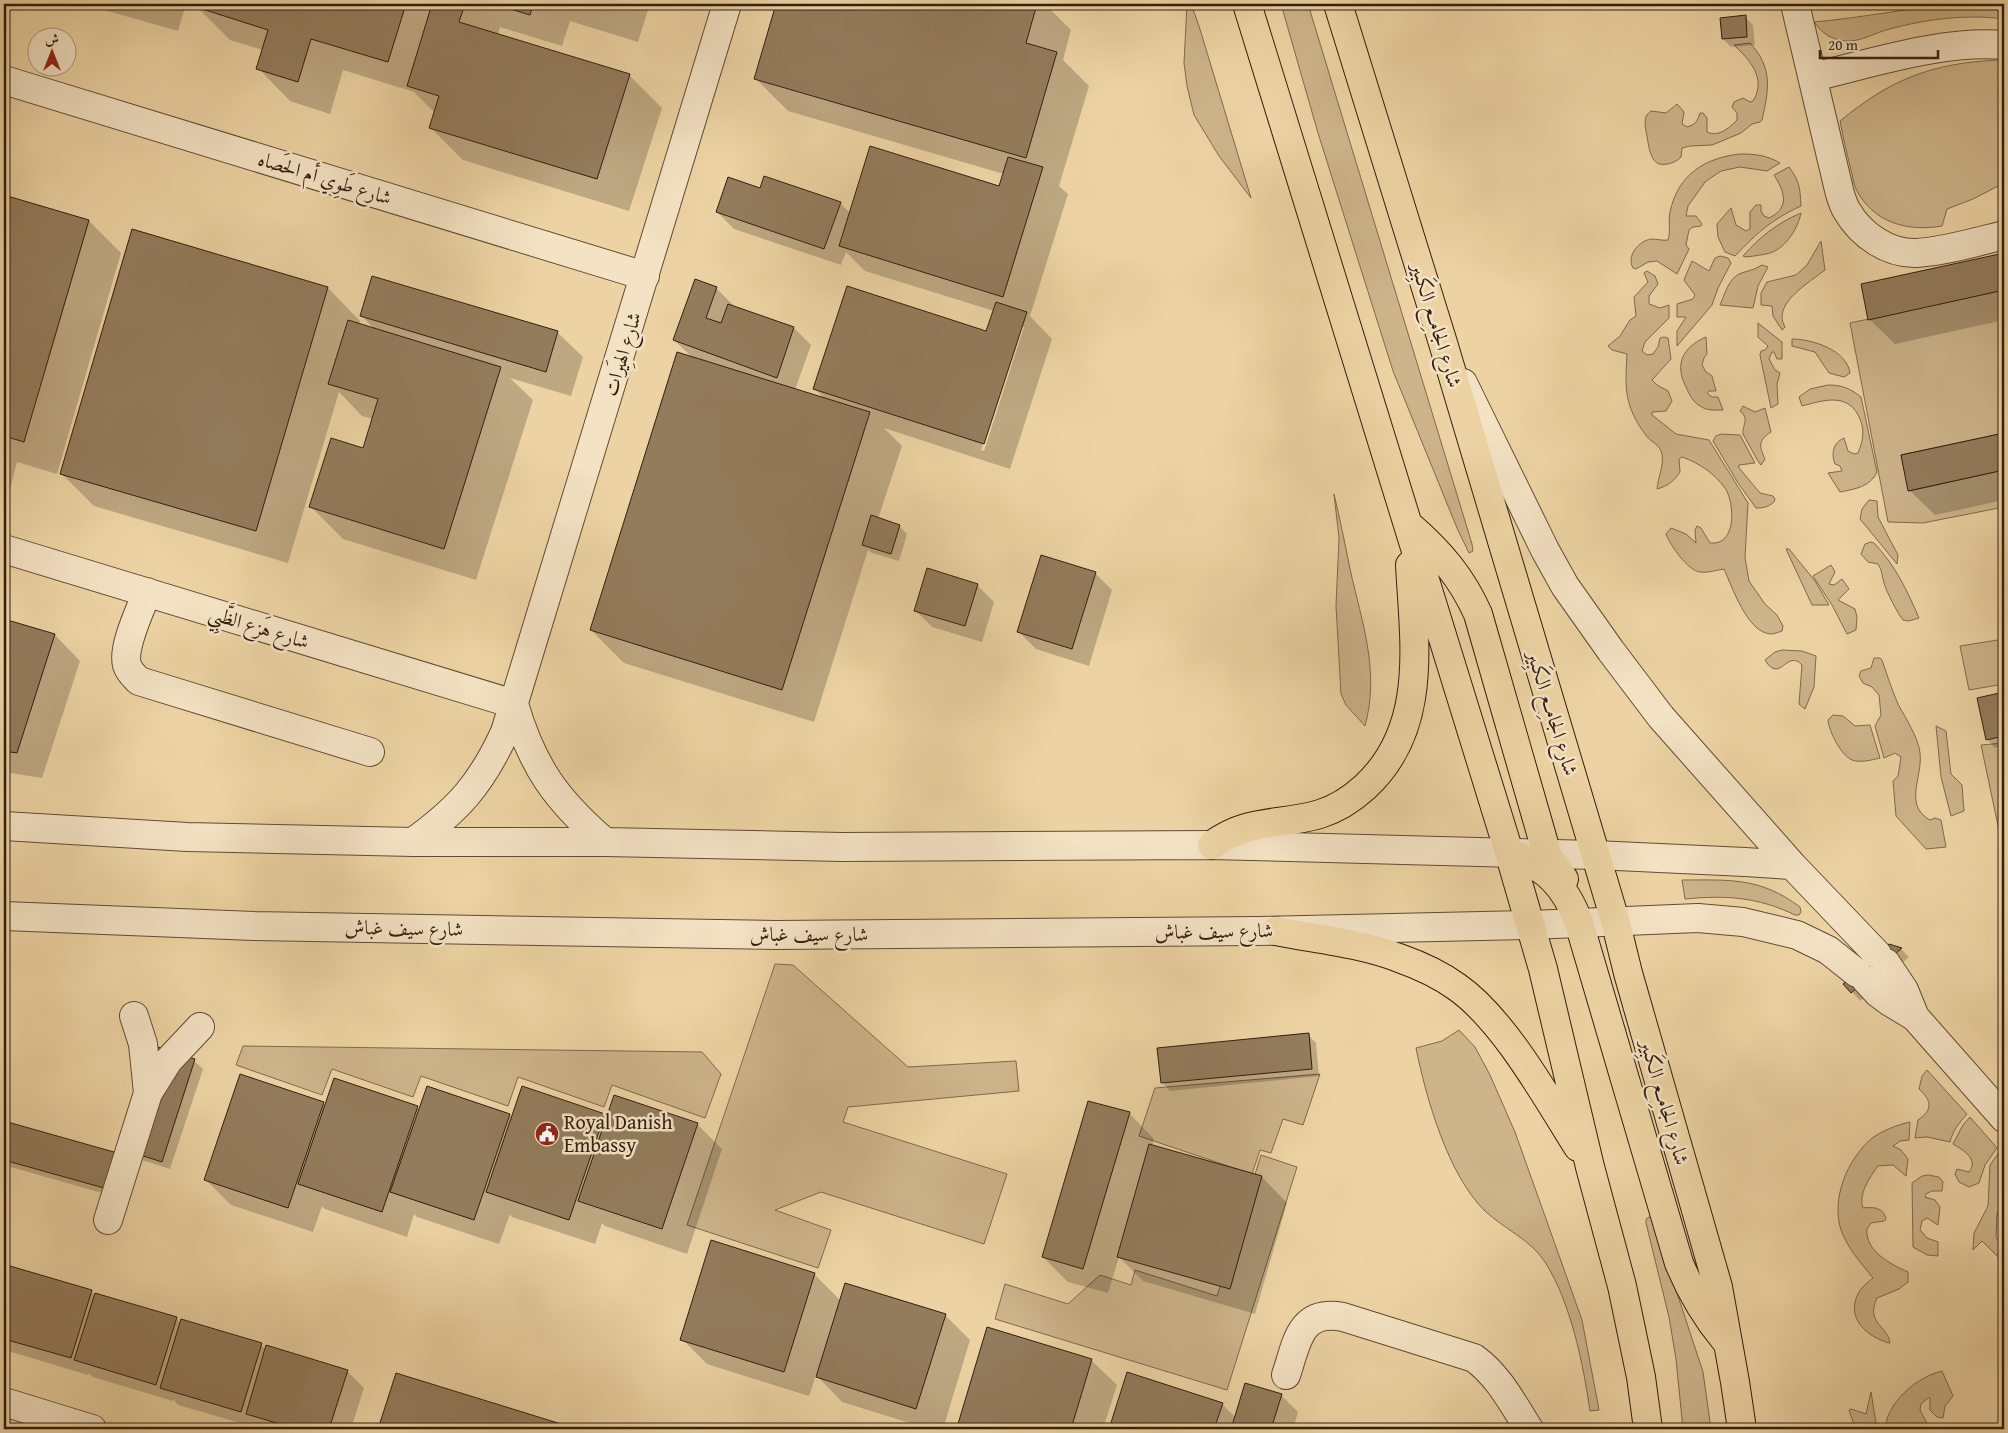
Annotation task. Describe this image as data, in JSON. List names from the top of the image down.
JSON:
{
  "streets": {
    "main road": ["شارع الجامِع الكَبِير"],
    "street": [
      "شارع طَوِي أم الحَصاه",
      "شارع الهِيَرات",
      "شارع هَزع الظَّبِي",
      "شارع سيف غباش"
    ]
  },
  "crossings": [
    ["شارع طَوِي أم الحَصاه", "شارع الهِيَرات"],
    ["شارع الجامِع الكَبِير", "شارع سيف غباش"],
    ["شارع الهِيَرات", "شارع هَزع الظَّبِي"]
  ],
  "places": {
    "public building": ["Royal Danish Embassy"]
  },
  "scale_bar": "20 m",
  "north": "top"
}
